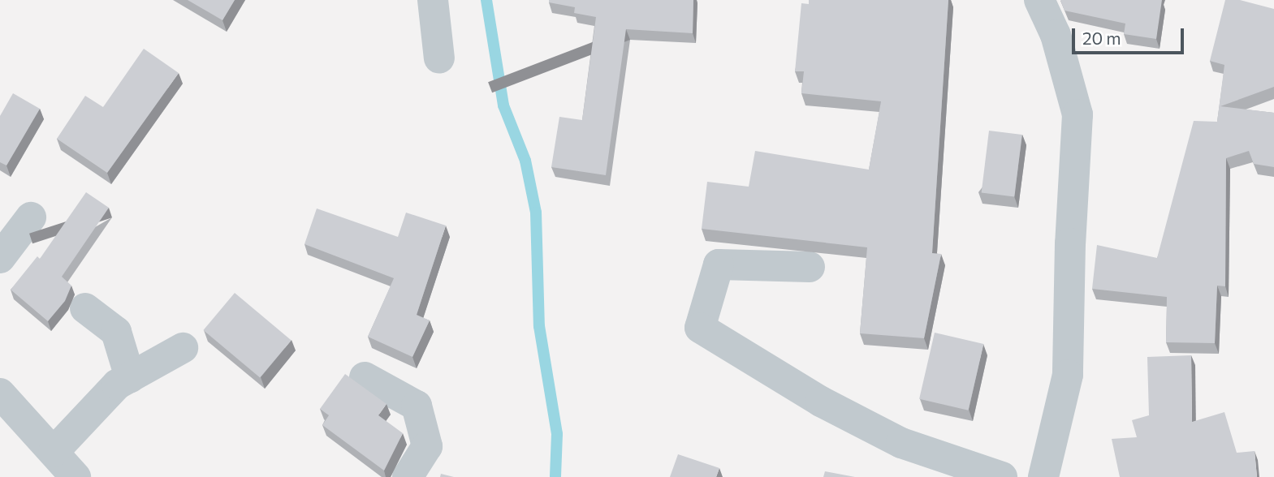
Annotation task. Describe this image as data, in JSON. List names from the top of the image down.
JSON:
{
  "scale_bar": "20 m"
}
